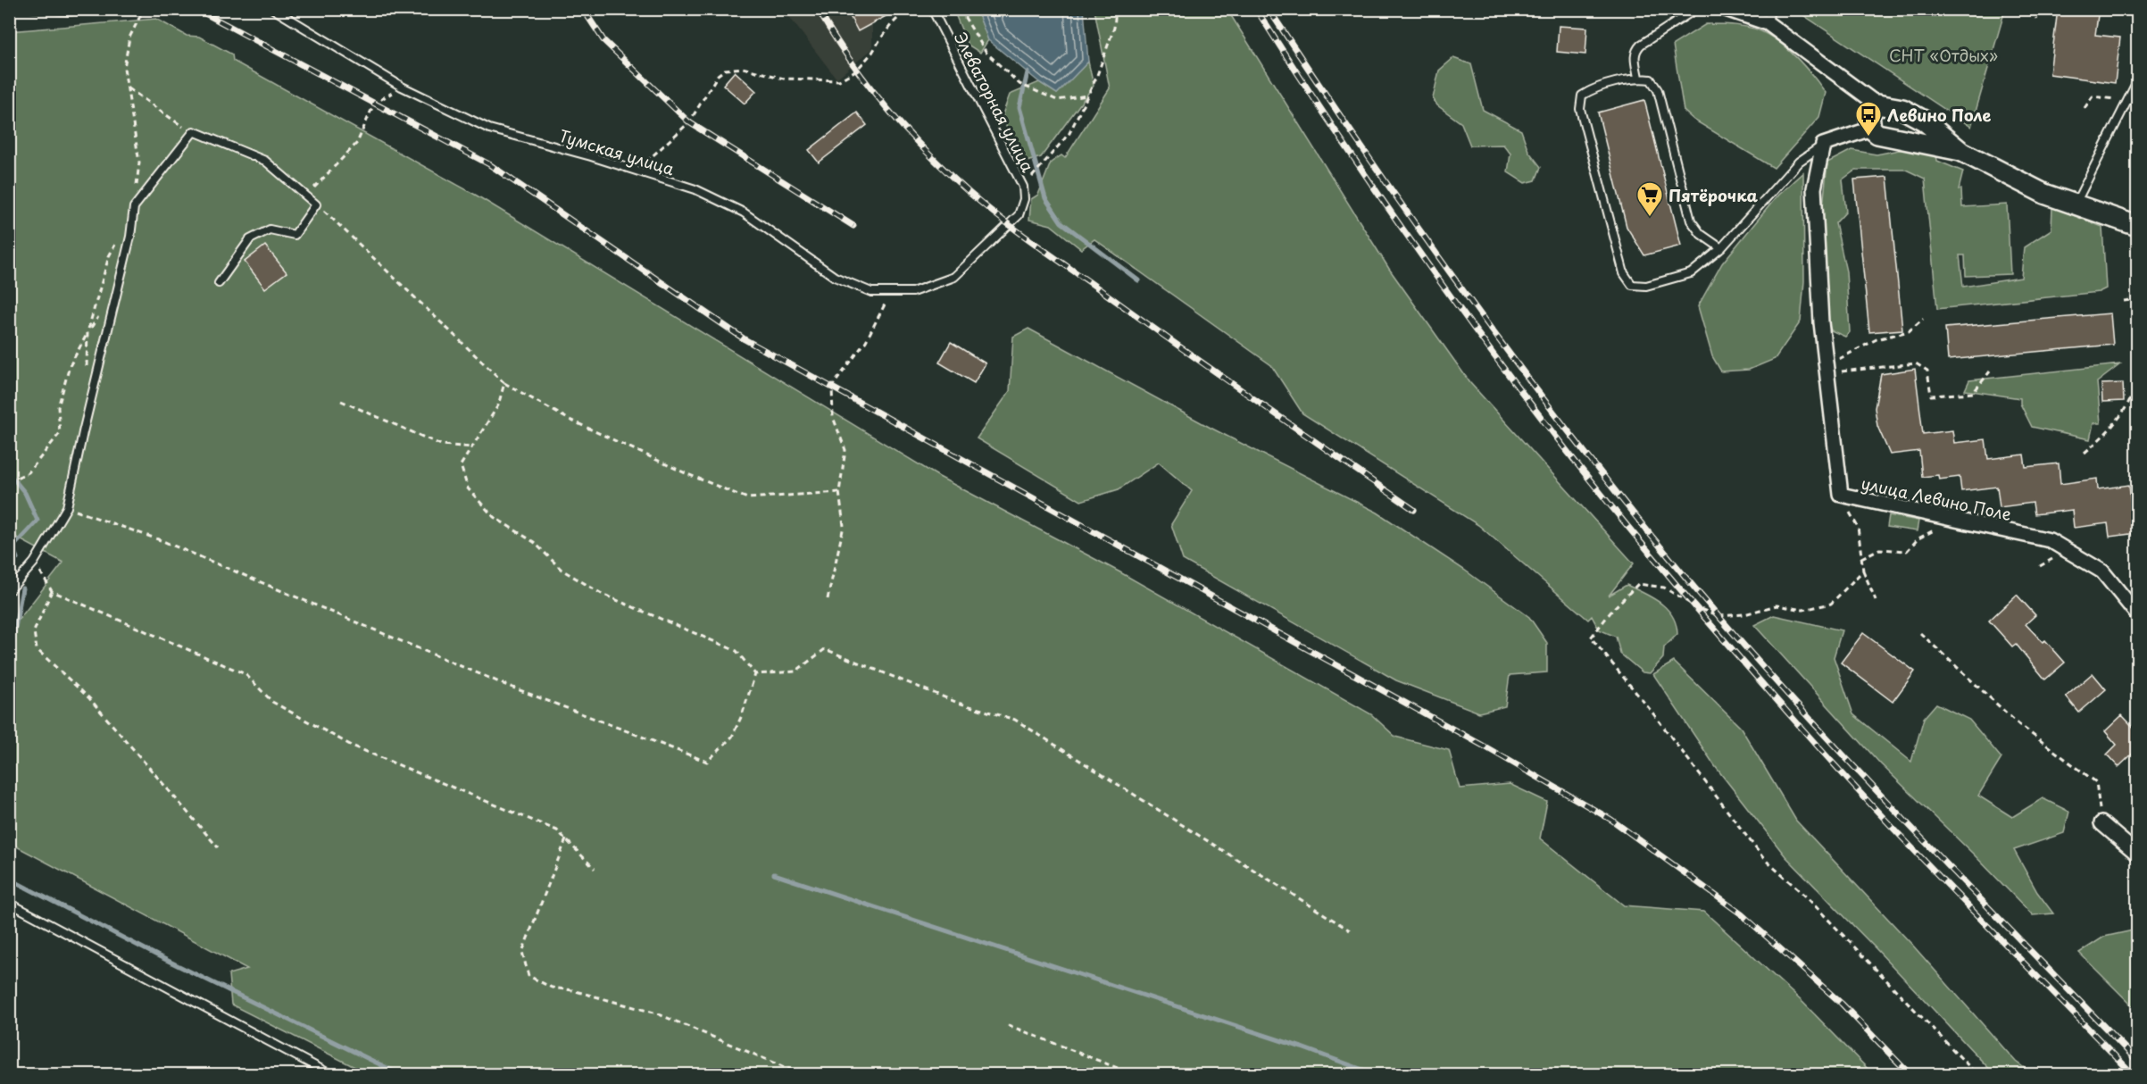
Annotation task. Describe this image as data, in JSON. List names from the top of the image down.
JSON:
{
  "streets": {
    "street": ["улица Левино Поле"],
    "lane": ["Элеваторная улица", "Тумская улица"]
  },
  "crossings": [
    ["Элеваторная улица", "Тумская улица"]
  ],
  "parks": ["СНТ «Отдых»"],
  "places": {
    "bus stop": ["Левино Поле"],
    "supermarket": ["Пятёрочка"]
  }
}
